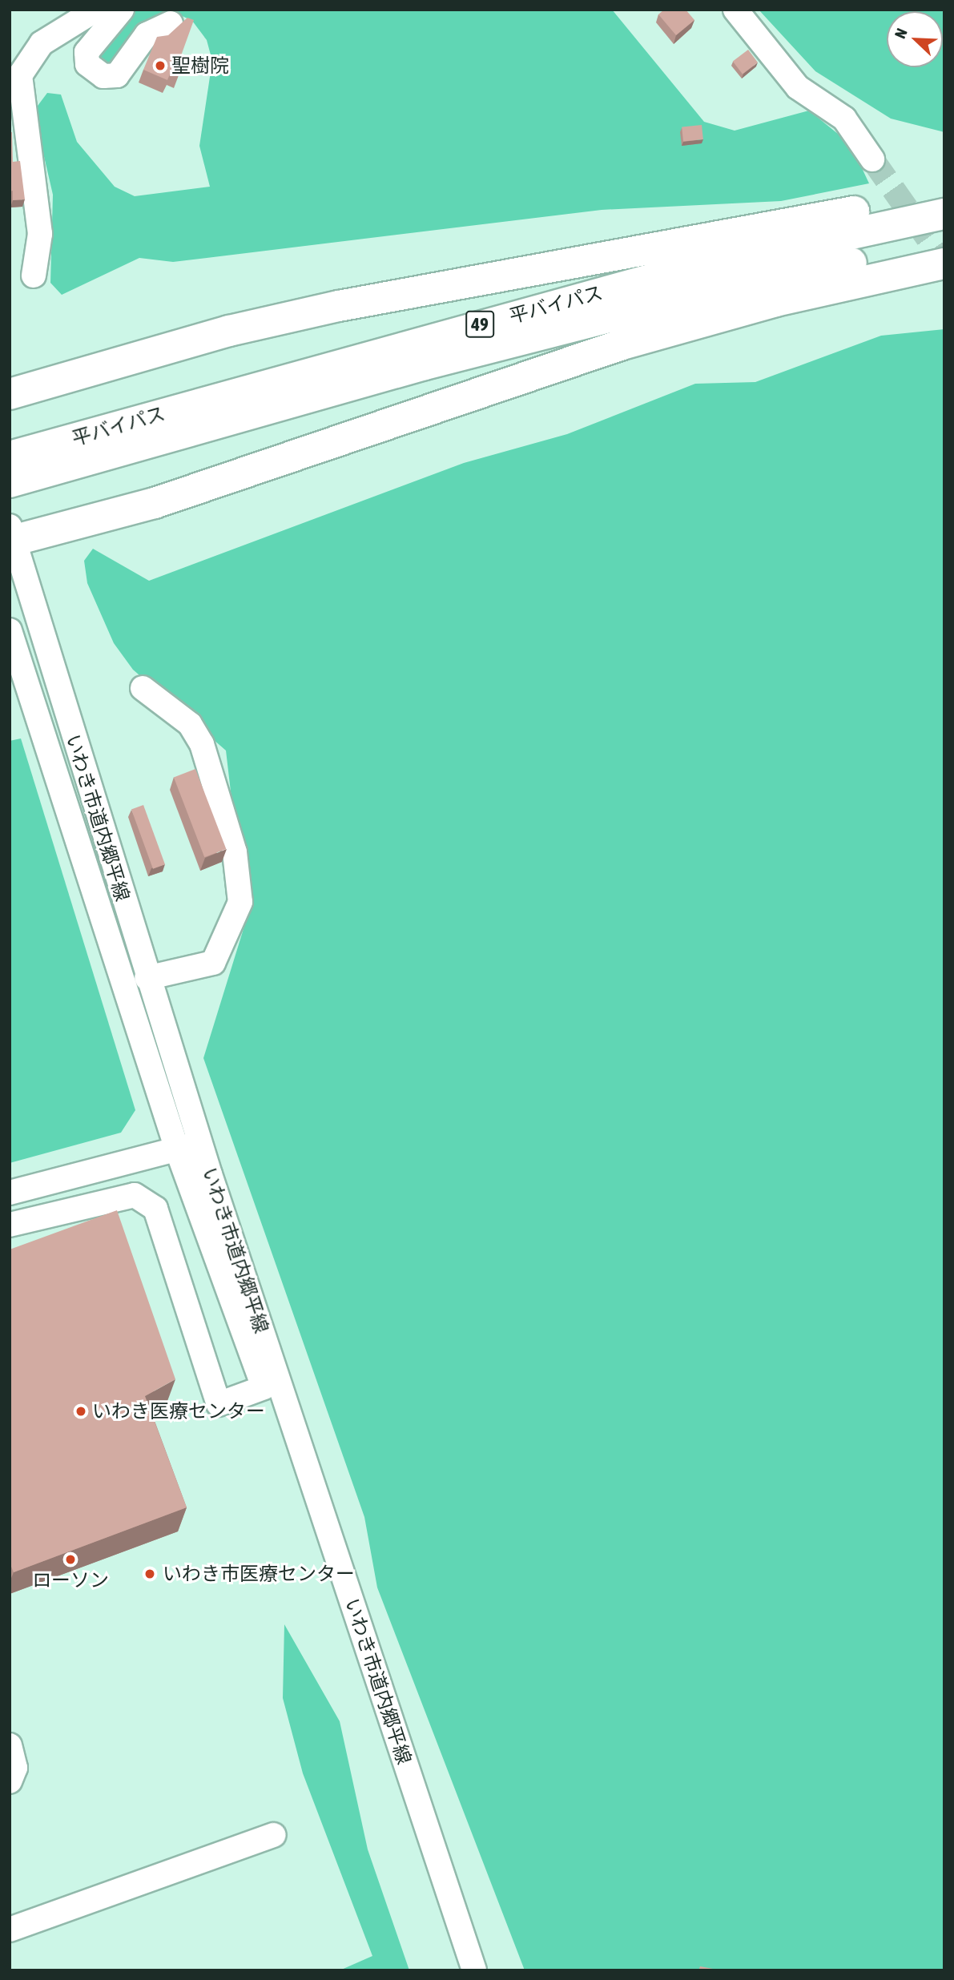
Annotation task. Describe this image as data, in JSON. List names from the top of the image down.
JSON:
{
  "streets": {
    "highway": ["平バイパス", "49"],
    "street": ["いわき市道内郷平線"]
  },
  "places": [
    "聖樹院",
    "いわき医療センター",
    "ローソン",
    "いわき市医療センター"
  ],
  "north": "top left"
}
